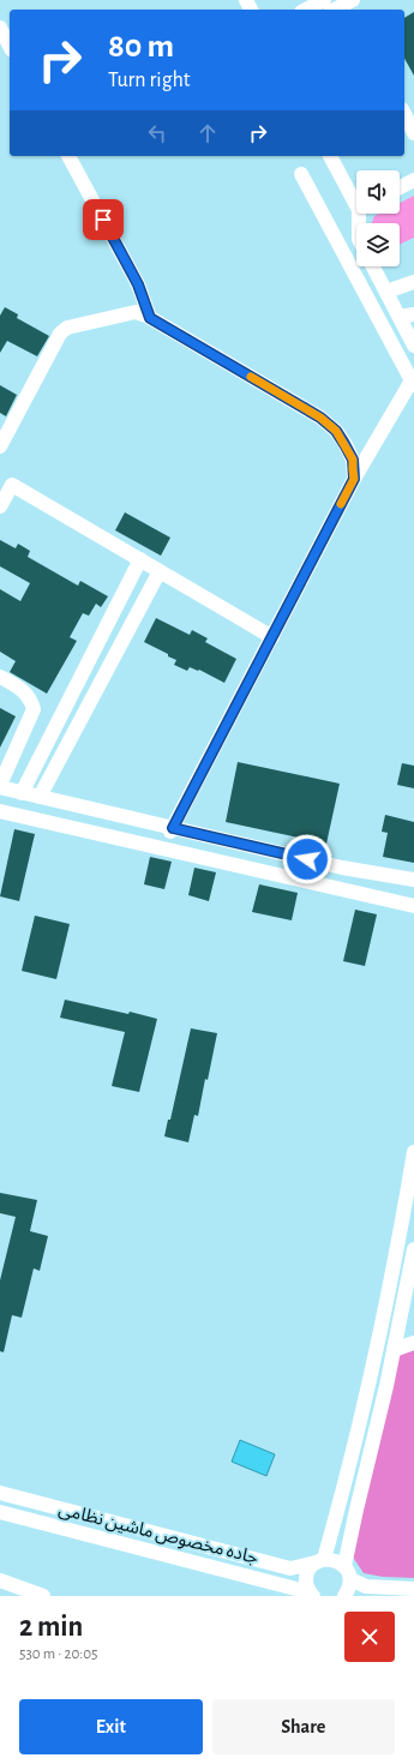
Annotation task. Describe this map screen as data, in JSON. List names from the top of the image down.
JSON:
{
  "streets": {
    "street": ["جاده مخصوص ماشین نظامی"]
  },
  "page": {
    "turn": ["80 m", "Turn right"],
    "heading": ["2 min", "530 m · 20:05"],
    "buttons": ["Exit", "Share"]
  }
}
